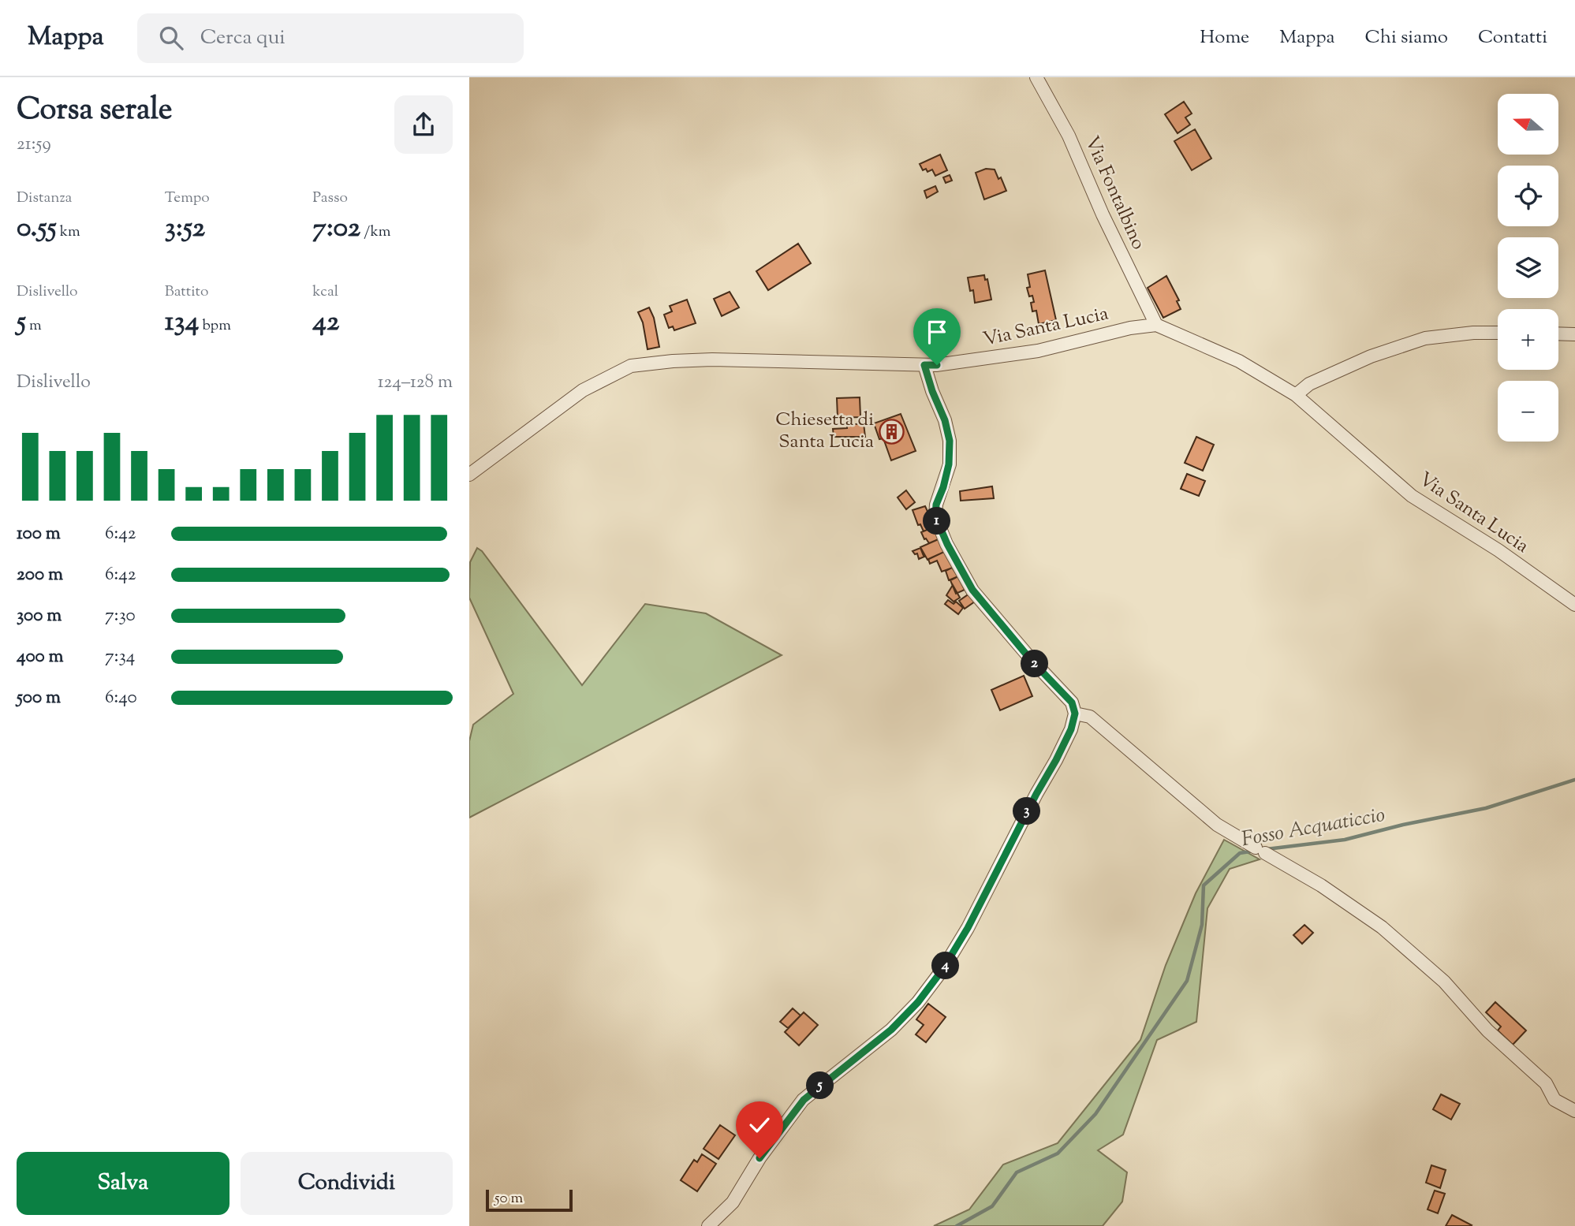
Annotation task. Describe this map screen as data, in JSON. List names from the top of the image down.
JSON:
{
  "streets": {
    "street": ["Via Fontalbino", "Via Santa Lucia"]
  },
  "crossings": [
    ["Via Fontalbino", "Via Santa Lucia"]
  ],
  "water": ["Fosso Acquaticcio"],
  "places": {
    "building": ["Chiesetta di Santa Lucia"]
  },
  "scale_bar": "50 m",
  "north": "left",
  "page": {
    "header": "Mappa",
    "search": "Cerca qui",
    "nav": [
      "Home",
      "Mappa",
      "Chi siamo",
      "Contatti"
    ],
    "heading": ["Corsa serale", "21:59"],
    "map_buttons": ["+", "−"],
    "stats": [
      ["Distanza", "0.55 km"],
      ["Tempo", "3:52"],
      ["Passo", "7:02 /km"],
      ["Dislivello", "5 m"],
      ["Battito", "134 bpm"],
      ["kcal", "42"]
    ],
    "chart": ["Dislivello", "124–128 m"],
    "pins": [
      "1",
      "2",
      "3",
      "4",
      "5"
    ],
    "list": [
      {
        "name": "100 m",
        "note": "6:42"
      },
      {
        "name": "200 m",
        "note": "6:42"
      },
      {
        "name": "300 m",
        "note": "7:30"
      },
      {
        "name": "400 m",
        "note": "7:34"
      },
      {
        "name": "500 m",
        "note": "6:40"
      }
    ],
    "buttons": ["Salva", "Condividi"],
    "scale": "50 m"
  }
}
